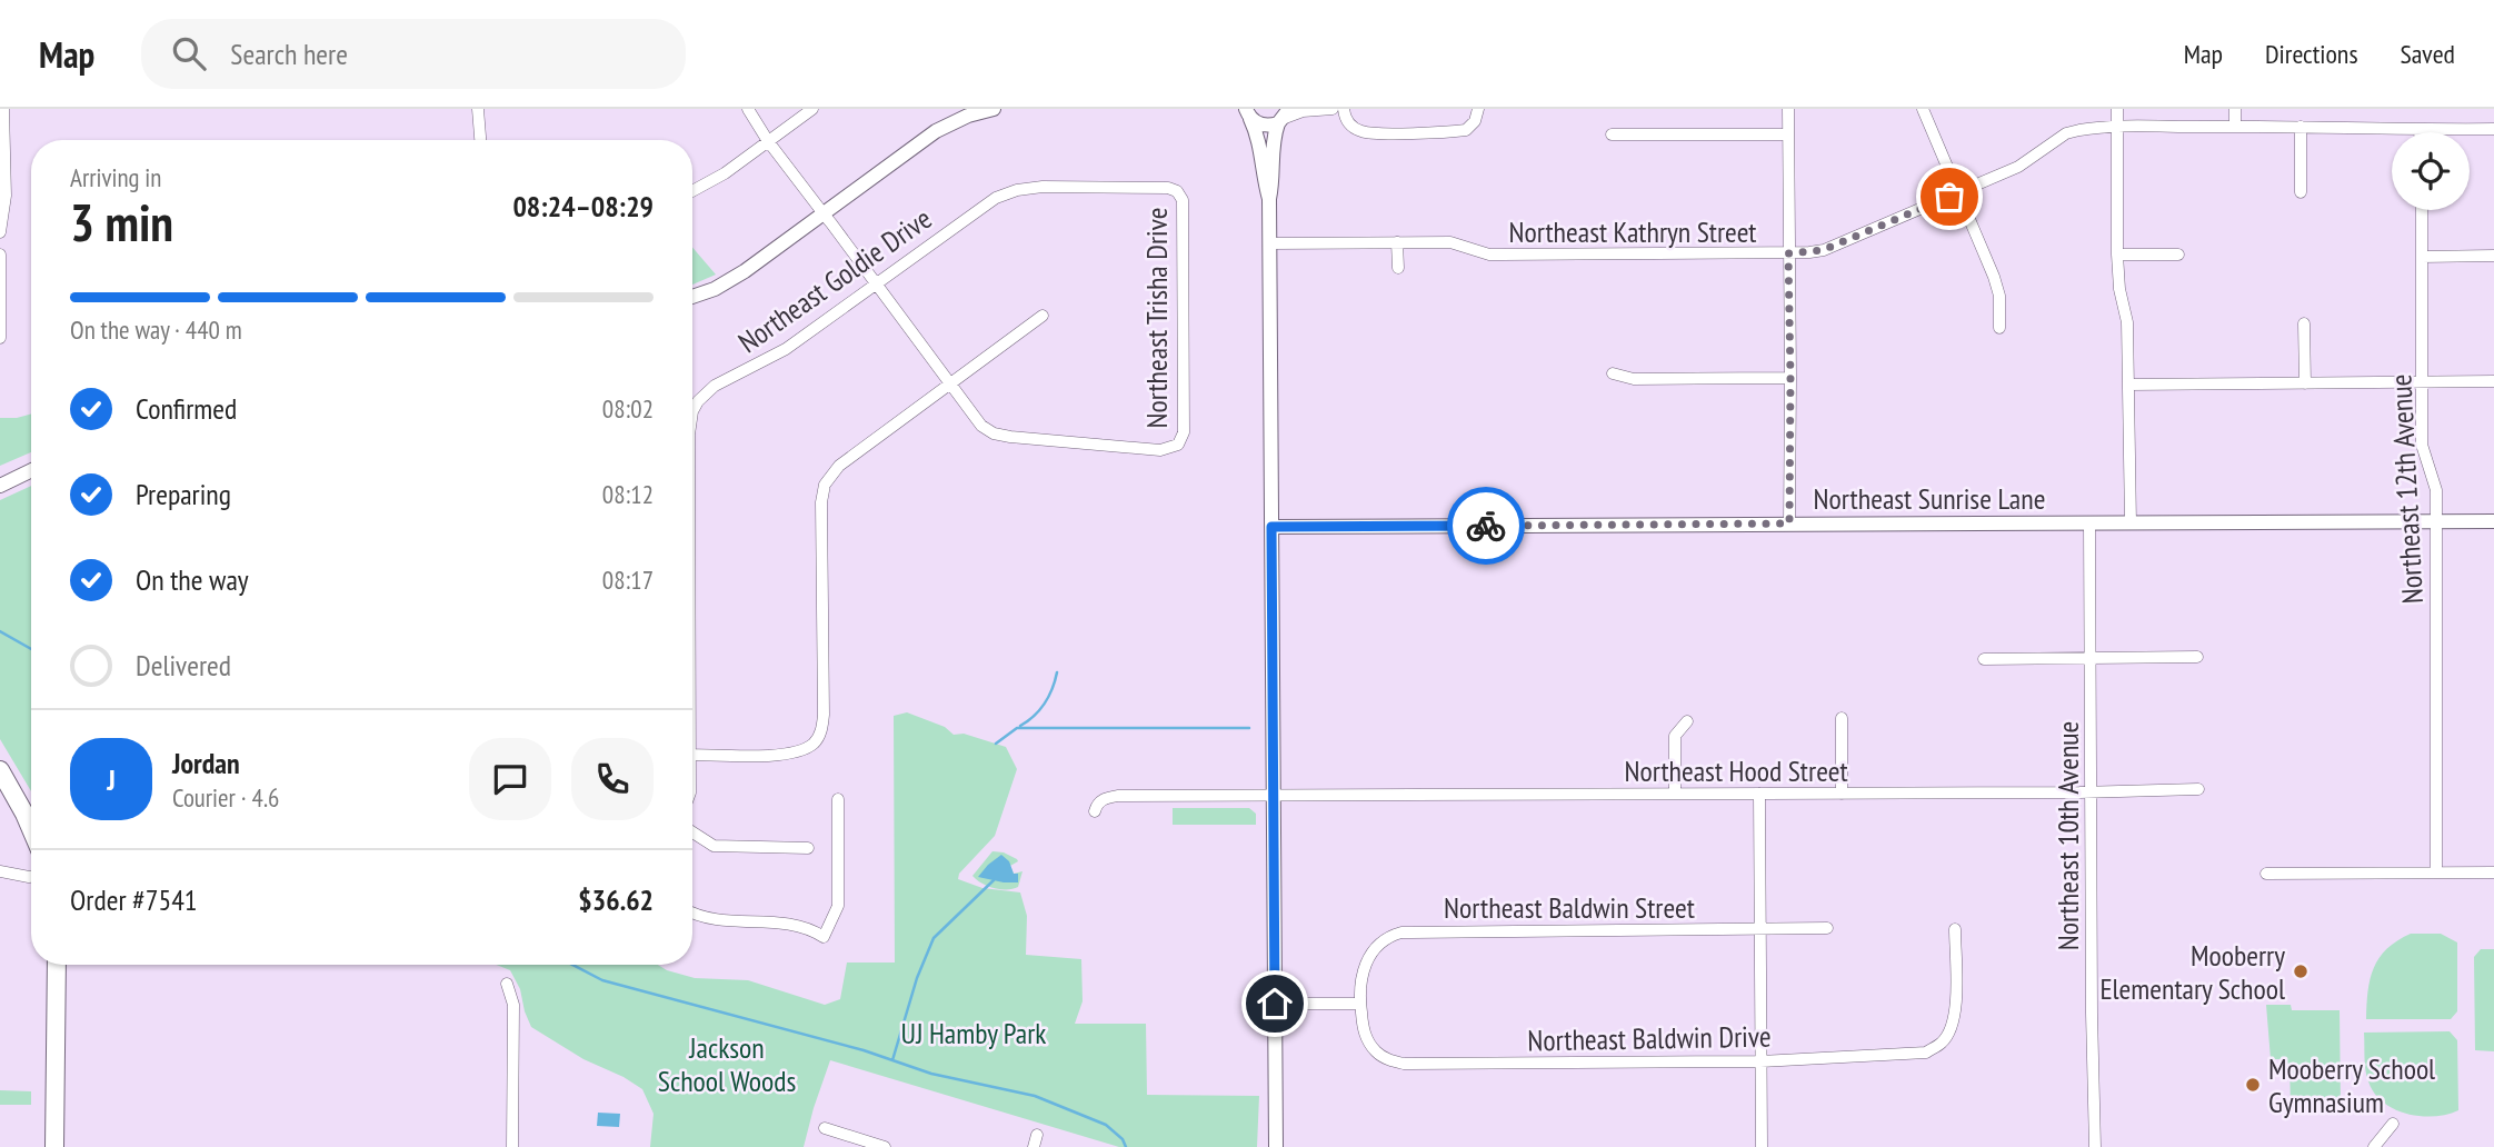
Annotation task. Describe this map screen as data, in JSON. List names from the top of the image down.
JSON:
{
  "streets": {
    "street": [
      "Northeast Kathryn Street",
      "Northeast Goldie Drive",
      "Northeast Trisha Drive",
      "Northeast 12th Avenue",
      "Northeast Sunrise Lane",
      "Northeast Hood Street",
      "Northeast 10th Avenue",
      "Northeast Baldwin Street",
      "Northeast Baldwin Drive"
    ]
  },
  "crossings": [
    ["Northeast Goldie Drive", "Northeast Trisha Drive"],
    ["Northeast 12th Avenue", "Northeast Sunrise Lane"],
    ["Northeast Sunrise Lane", "Northeast 10th Avenue"],
    ["Northeast Hood Street", "Northeast 10th Avenue"],
    ["Northeast Baldwin Street", "Northeast Baldwin Drive"]
  ],
  "parks": ["UJ Hamby Park", "Jackson School Woods"],
  "places": ["Mooberry Elementary School", "Mooberry School Gymnasium"],
  "page": {
    "header": "Map",
    "search": "Search here",
    "nav": ["Map", "Directions", "Saved"],
    "heading": ["3 min", "Arriving in", "08:24–08:29"],
    "panel": [
      "Jordan",
      "Courier · 4.6",
      "Order #7541",
      "$36.62"
    ],
    "bar": "On the way · 440 m",
    "list": [
      ["Confirmed", "08:02"],
      ["Preparing", "08:12"],
      ["On the way", "08:17"],
      "Delivered"
    ],
    "round": "J"
  }
}
